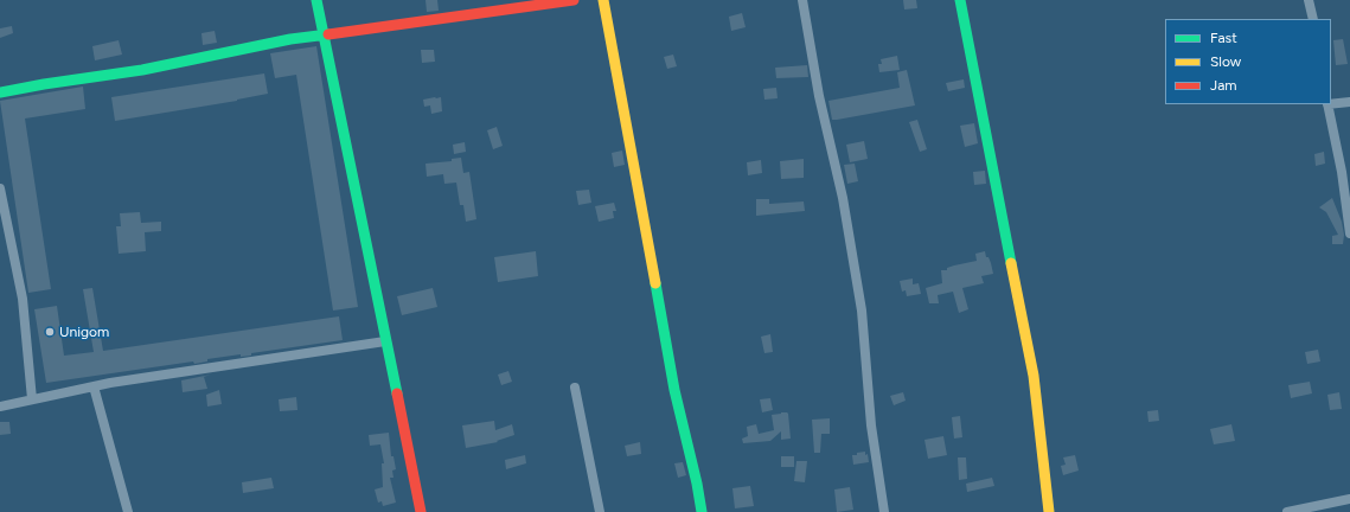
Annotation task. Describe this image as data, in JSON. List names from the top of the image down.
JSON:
{
  "places": ["Unigom"],
  "legend": ["Fast", "Slow", "Jam"]
}
